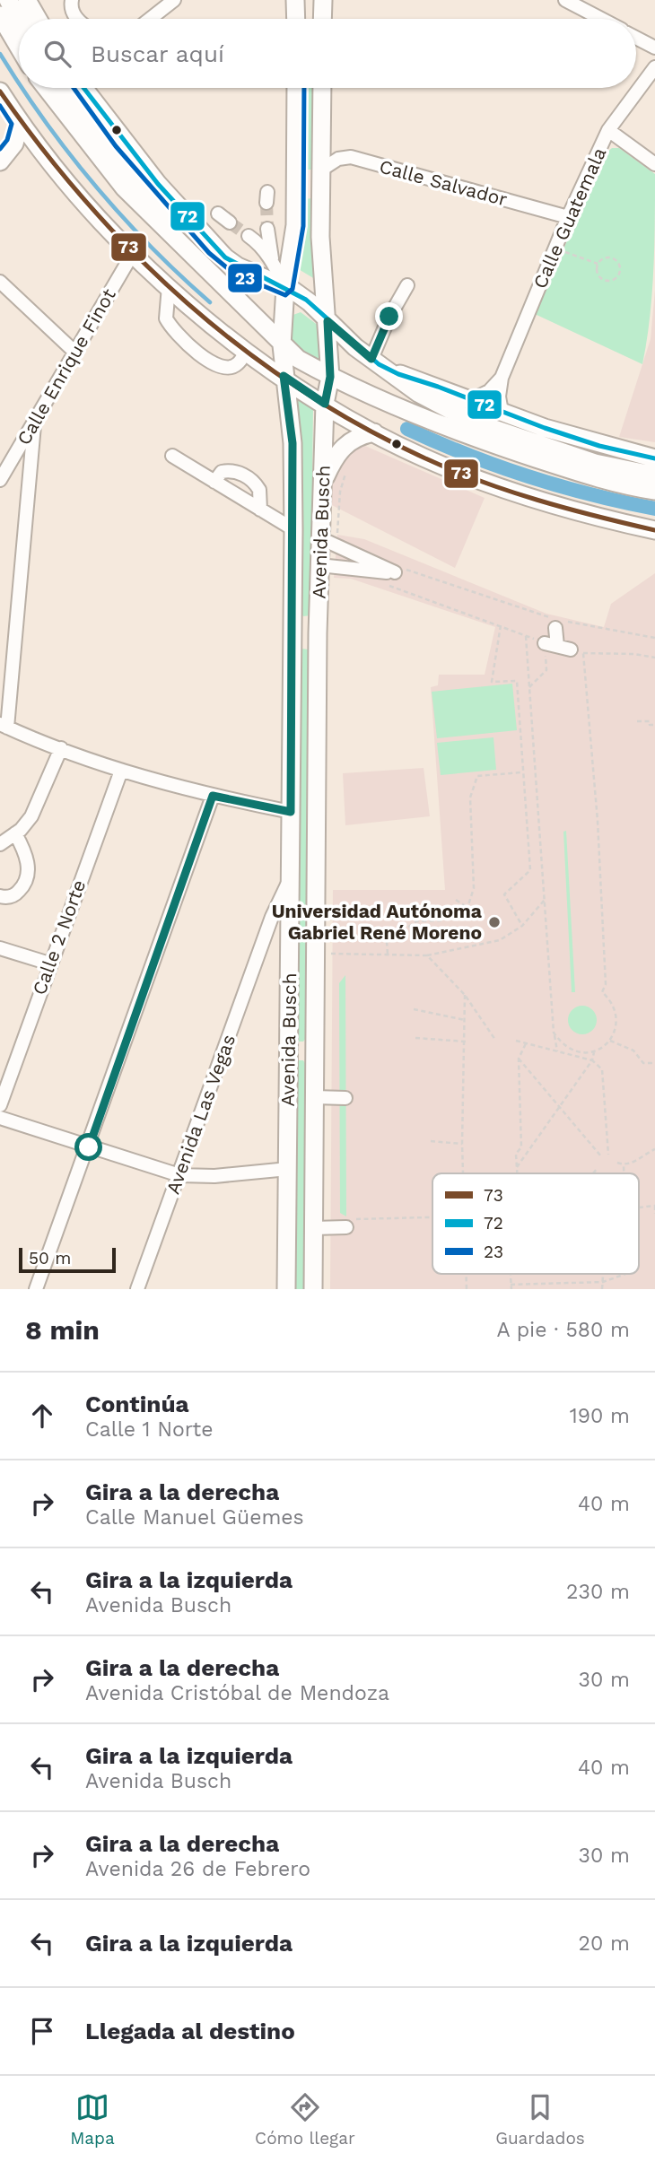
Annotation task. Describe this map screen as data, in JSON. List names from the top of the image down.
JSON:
{
  "streets": {
    "main road": ["Avenida Busch"],
    "street": [
      "Calle Salvador",
      "Calle Guatemala",
      "Calle Enrique Finot",
      "Calle 2 Norte",
      "Avenida Las Vegas"
    ]
  },
  "crossings": [
    ["Calle Salvador", "Calle Guatemala"],
    ["Calle Salvador", "Avenida Busch"],
    ["Avenida Busch", "Avenida Las Vegas"]
  ],
  "places": ["Universidad Autónoma Gabriel René Moreno"],
  "lines": ["transit line 72", "transit line 23", "transit line 73"],
  "legend": ["73", "72", "23"],
  "scale_bar": "50 m",
  "page": {
    "search": "Buscar aquí",
    "scale": "50 m",
    "heading": ["8 min", "A pie · 580 m"],
    "list": [
      ["Continúa", "Calle 1 Norte", "190 m"],
      ["Gira a la derecha", "Calle Manuel Güemes", "40 m"],
      ["Gira a la izquierda", "Avenida Busch", "230 m"],
      ["Gira a la derecha", "Avenida Cristóbal de Mendoza", "30 m"],
      ["Gira a la izquierda", "Avenida Busch", "40 m"],
      ["Gira a la derecha", "Avenida 26 de Febrero", "30 m"],
      ["Gira a la izquierda", "20 m"],
      "Llegada al destino"
    ],
    "nav": ["Mapa", "Cómo llegar", "Guardados"]
  }
}
